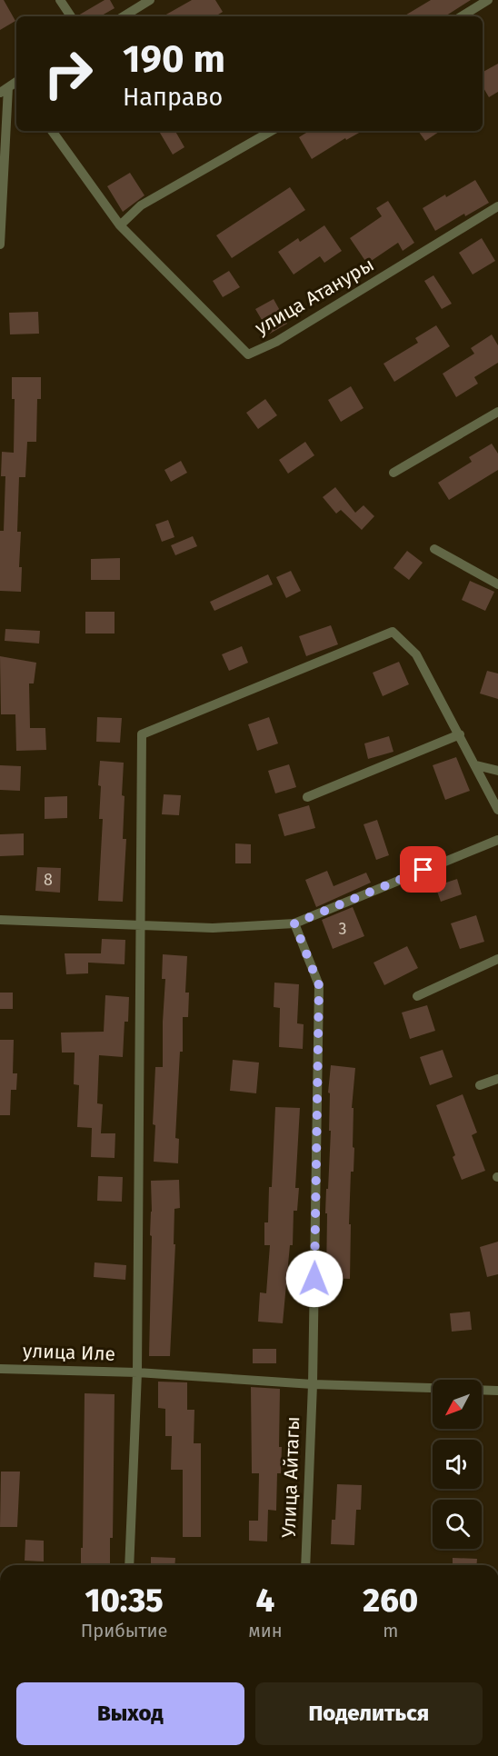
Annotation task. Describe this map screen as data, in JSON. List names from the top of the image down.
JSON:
{
  "streets": {
    "street": ["улица Атануры", "улица Иле", "Улица Айтагы"]
  },
  "house_numbers": ["8", "3"],
  "north": "bottom left",
  "page": {
    "turn": ["190 m", "Направо"],
    "eta": [
      "10:35",
      "Прибытие",
      "4",
      "мин",
      "260",
      "m"
    ],
    "buttons": ["Выход", "Поделиться"]
  }
}
